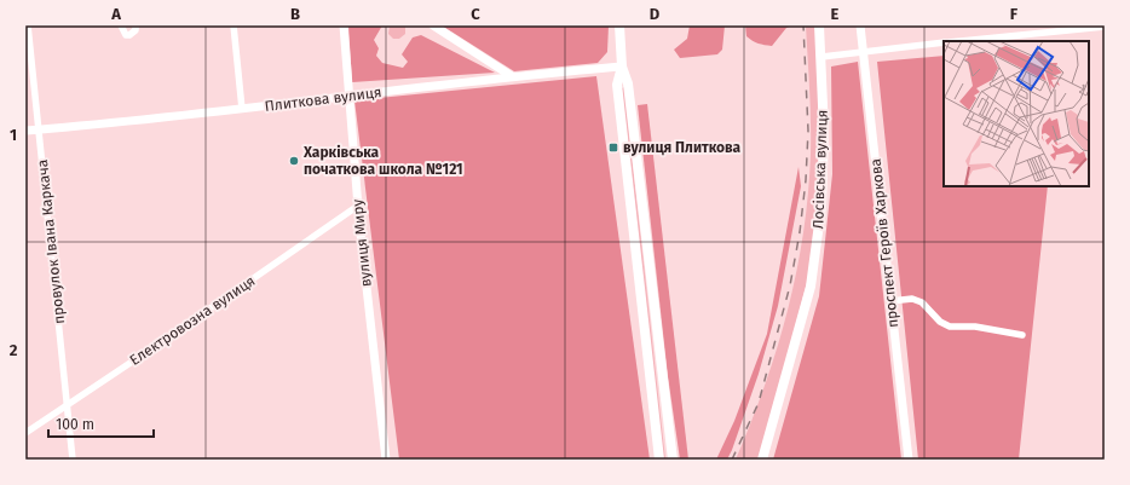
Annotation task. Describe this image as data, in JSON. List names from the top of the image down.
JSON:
{
  "streets": {
    "main road": ["Лосівська вулиця"],
    "street": [
      "Плиткова вулиця",
      "провулок Івана Каркача",
      "вулиця Миру",
      "проспект Героїв Харкова",
      "Електровозна вулиця"
    ]
  },
  "crossings": [
    ["Плиткова вулиця", "провулок Івана Каркача"],
    ["Плиткова вулиця", "вулиця Миру"],
    ["провулок Івана Каркача", "Електровозна вулиця"],
    ["вулиця Миру", "Електровозна вулиця"]
  ],
  "places": {
    "transit": ["вулиця Плиткова"],
    "other": ["Харківська початкова школа №121"]
  },
  "scale_bar": "100 m",
  "grid": {
    "columns": [
      "A",
      "B",
      "C",
      "D",
      "E",
      "F"
    ],
    "rows": ["1", "2"]
  }
}
